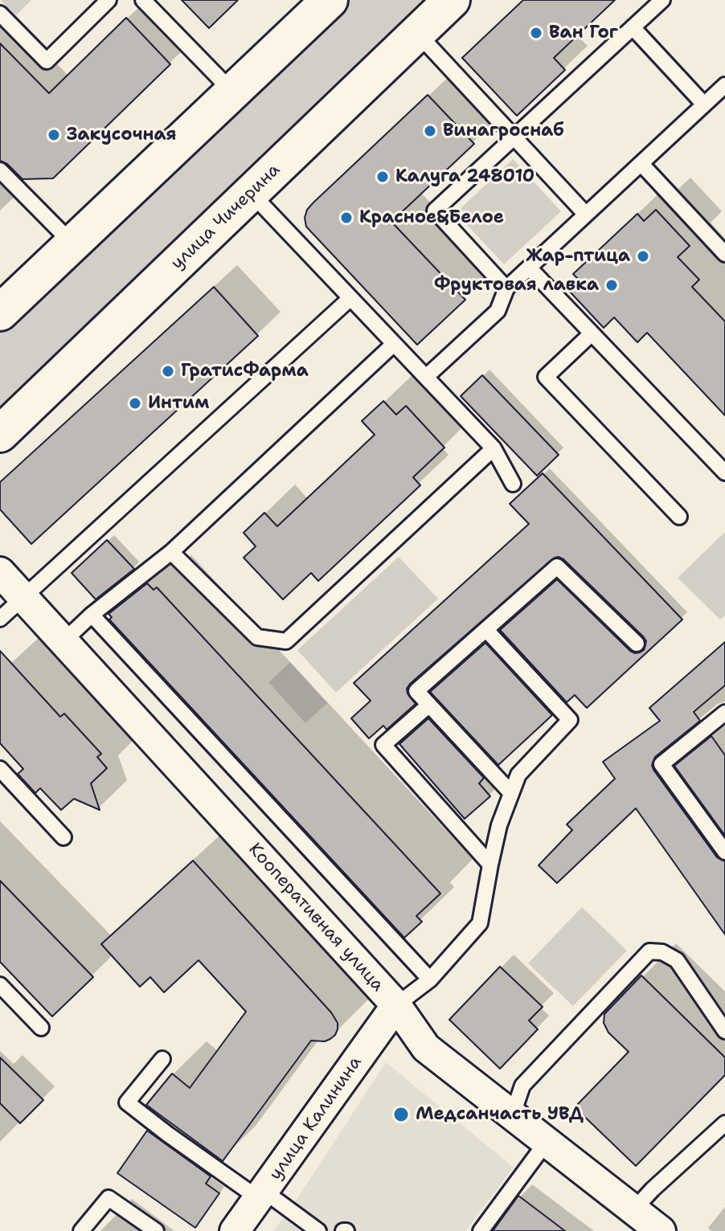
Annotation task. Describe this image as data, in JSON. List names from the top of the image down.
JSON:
{
  "streets": {
    "street": ["улица Чичерина", "Кооперативная улица", "улица Калинина"]
  },
  "crossings": [
    ["Кооперативная улица", "улица Калинина"]
  ],
  "places": [
    "Ван Гог",
    "Винагроснаб",
    "Закусочная",
    "Калуга 248010",
    "Красное&Белое",
    "Жар-птица",
    "Фруктовая лавка",
    "ГратисФарма",
    "Интим",
    "Медсанчасть УВД"
  ]
}
